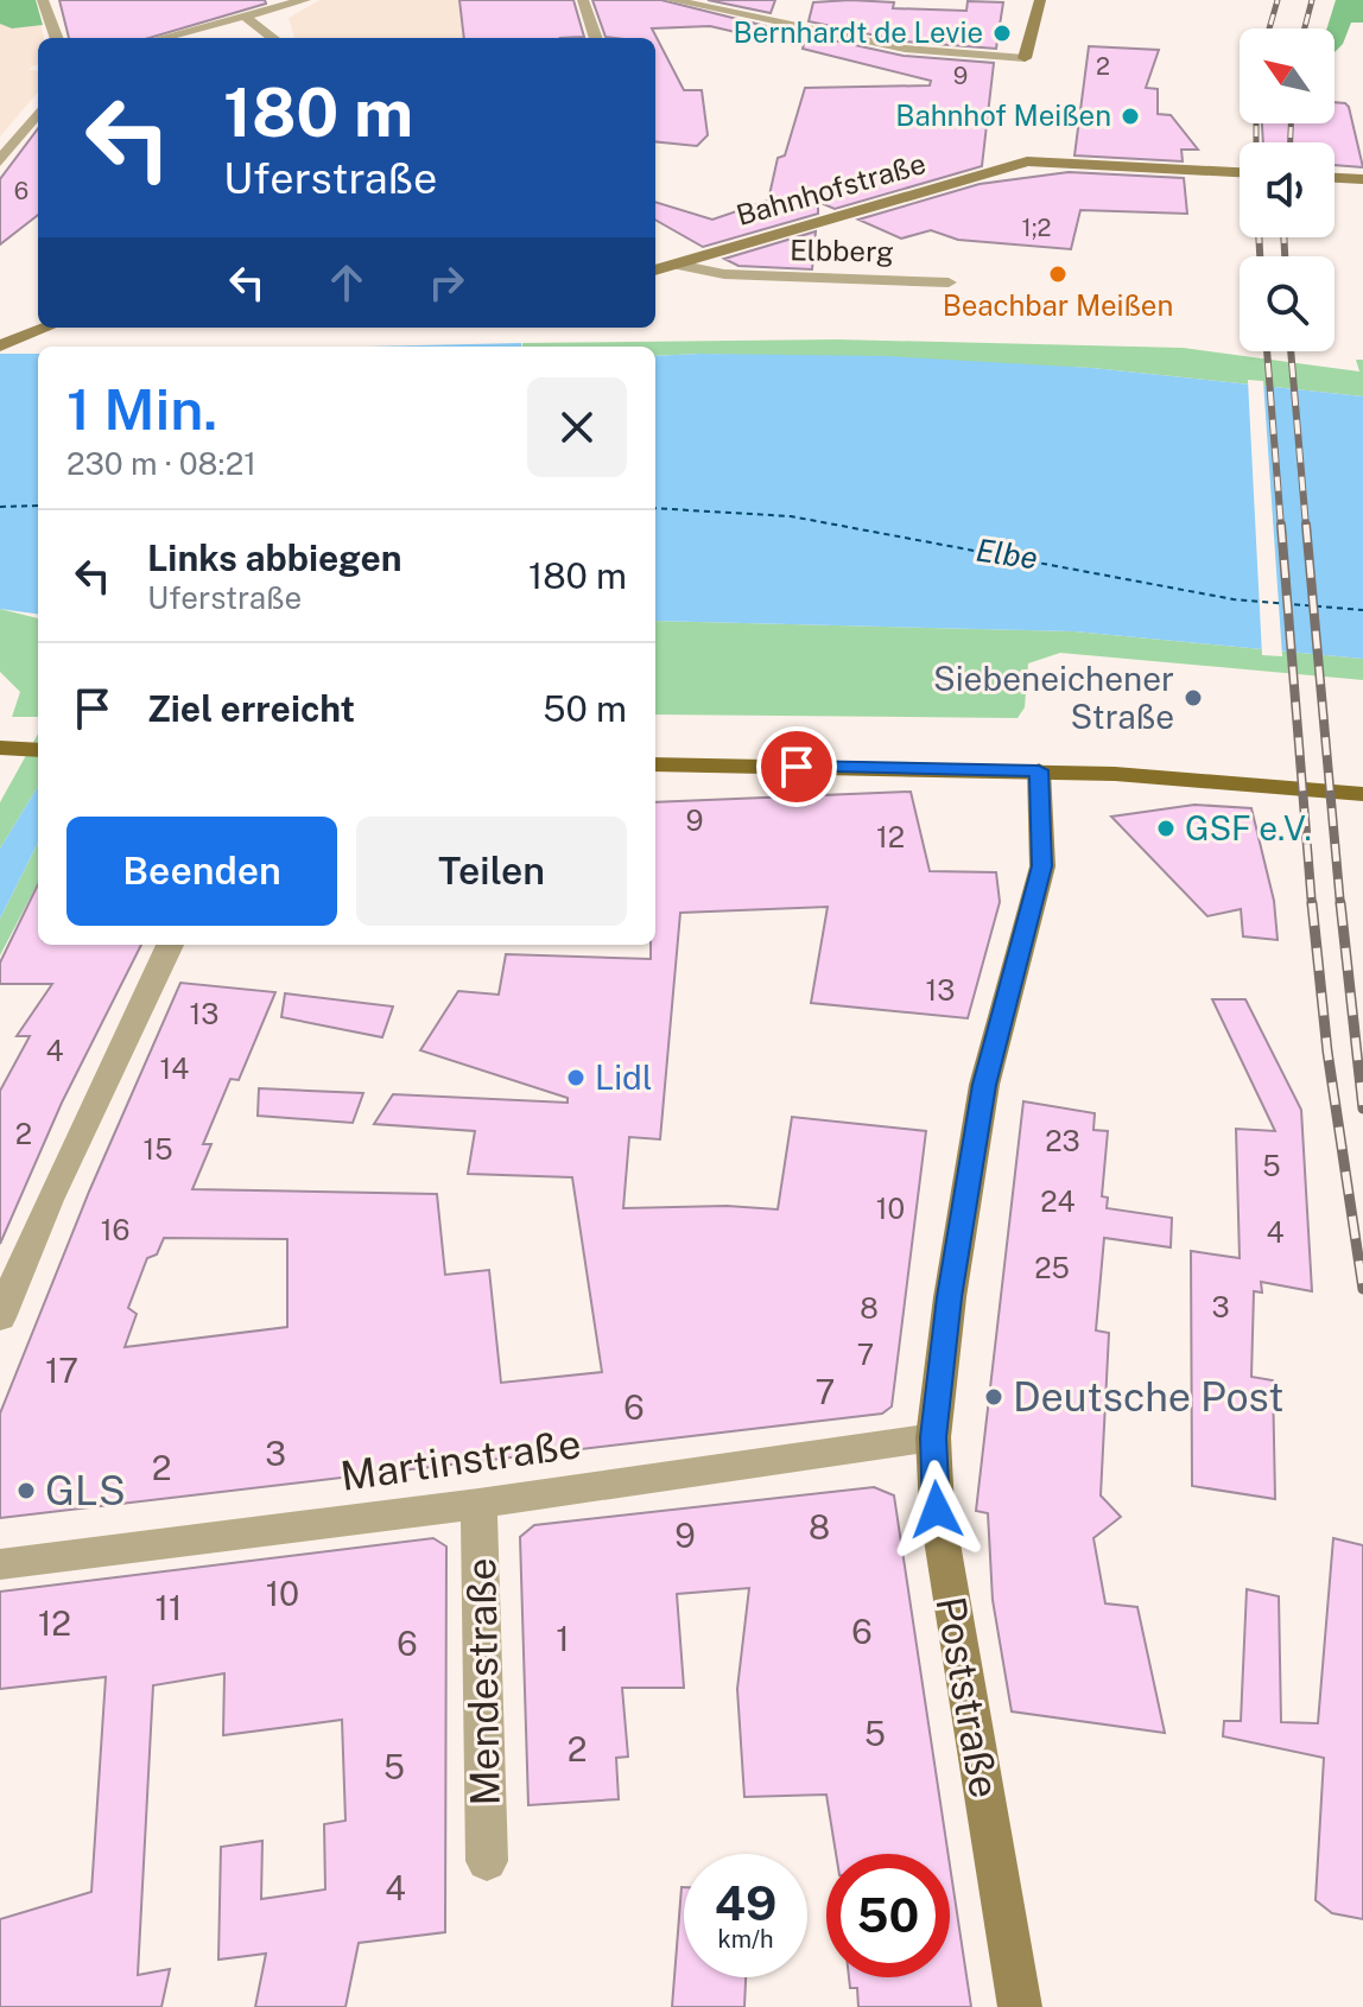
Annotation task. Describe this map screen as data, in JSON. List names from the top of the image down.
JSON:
{
  "streets": {
    "main road": ["Bahnhofstraße", "Poststraße"],
    "street": ["Elbberg", "Martinstraße", "Mendestraße"]
  },
  "crossings": [
    ["Bahnhofstraße", "Elbberg"],
    ["Martinstraße", "Mendestraße"],
    ["Martinstraße", "Poststraße"]
  ],
  "water": ["Elbe"],
  "places": [
    "Bernhardt de Levie",
    "Bahnhof Meißen",
    "Beachbar Meißen",
    "Siebeneichener Straße",
    "GSF e.V.",
    "Lidl",
    "Deutsche Post",
    "GLS"
  ],
  "house_numbers": [
    "2",
    "9",
    "6",
    "1;2",
    "9",
    "12",
    "13",
    "13",
    "4",
    "14",
    "2",
    "23",
    "15",
    "5",
    "24",
    "10",
    "16",
    "4",
    "25",
    "3",
    "8",
    "7",
    "17",
    "7",
    "6",
    "3",
    "2",
    "8",
    "9",
    "10",
    "11",
    "12",
    "6",
    "1",
    "6",
    "5",
    "2",
    "5",
    "4"
  ],
  "north": "top left",
  "page": {
    "turn": ["180 m", "Uferstraße"],
    "heading": ["1 Min.", "230 m · 08:21"],
    "list": [
      {
        "name": "Links abbiegen",
        "note": "Uferstraße",
        "value": "180 m"
      },
      {
        "name": "Ziel erreicht",
        "value": "50 m"
      }
    ],
    "buttons": ["Beenden", "Teilen"],
    "speed": "49 km/h",
    "limit": "50"
  }
}
